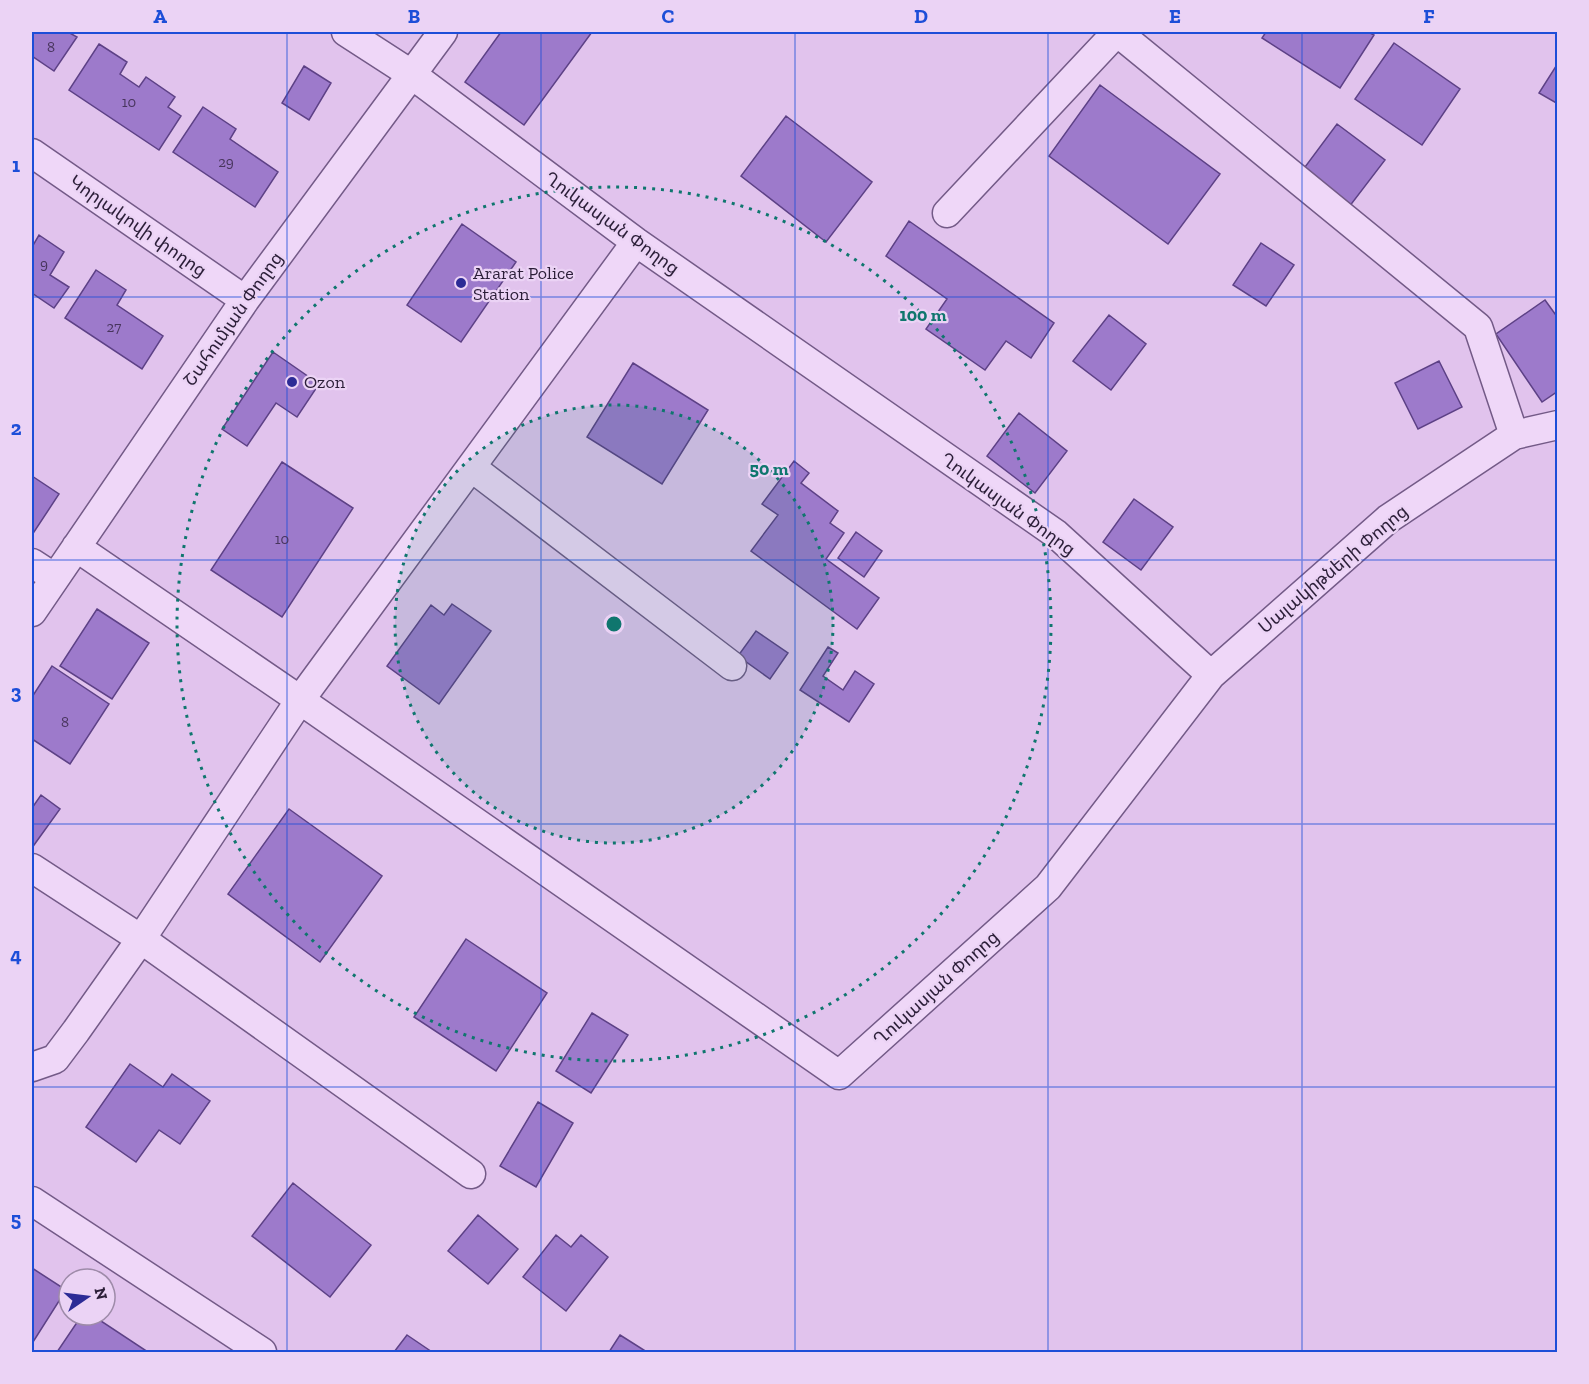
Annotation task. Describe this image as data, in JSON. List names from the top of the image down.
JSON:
{
  "streets": {
    "street": [
      "Ղուկասյան Փողոց",
      "Կորյակովի փողոց",
      "Շահումյան Փողոց",
      "Սալակիթների Փողոց"
    ]
  },
  "crossings": [
    ["Ղուկասյան Փողոց", "Շահումյան Փողոց"],
    ["Ղուկասյան Փողոց", "Սալակիթների Փողոց"],
    ["Կորյակովի փողոց", "Շահումյան Փողոց"]
  ],
  "places": ["Ararat Police Station", "Ozon"],
  "house_numbers": [
    "8",
    "10",
    "29",
    "9",
    "27",
    "10",
    "8"
  ],
  "north": "right",
  "grid": {
    "columns": [
      "A",
      "B",
      "C",
      "D",
      "E",
      "F"
    ],
    "rows": [
      "1",
      "2",
      "3",
      "4",
      "5"
    ]
  },
  "rings": ["100 m", "50 m"]
}
